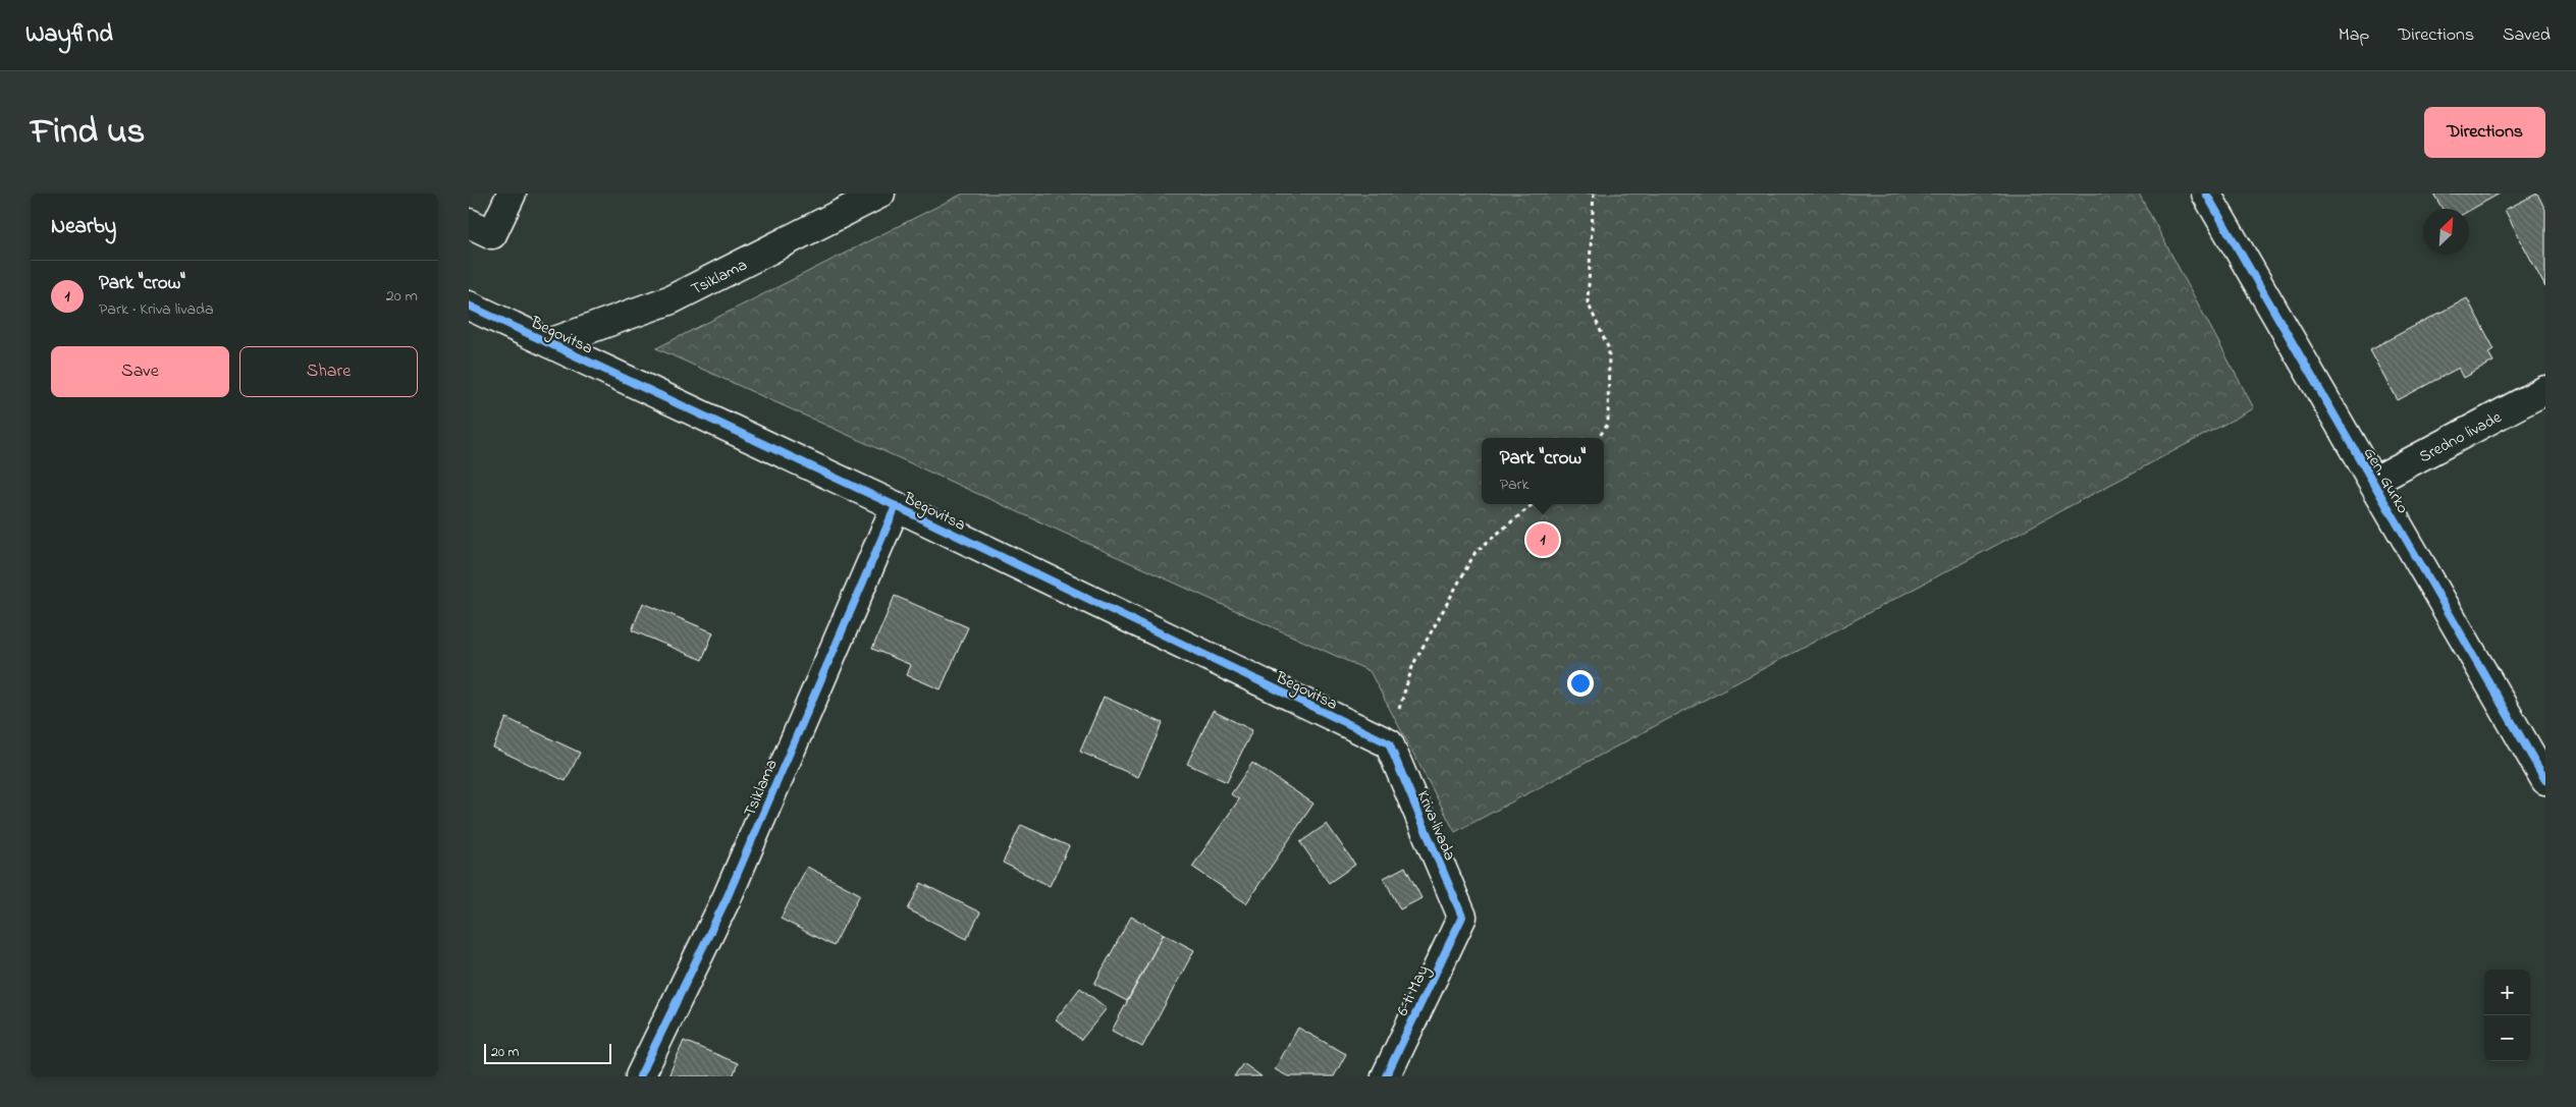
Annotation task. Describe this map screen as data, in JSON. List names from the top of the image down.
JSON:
{
  "streets": {
    "street": [
      "Tsiklama",
      "Begovitsa",
      "Sredno livade",
      "Gen. Gurko",
      "Kriva livada",
      "6-ti May"
    ]
  },
  "crossings": [
    ["Tsiklama", "Begovitsa"],
    ["Begovitsa", "Kriva livada"],
    ["Sredno livade", "Gen. Gurko"],
    ["Kriva livada", "6-ti May"]
  ],
  "scale_bar": "20 m",
  "north": "top right",
  "page": {
    "header": "Wayfind",
    "nav": ["Map", "Directions", "Saved"],
    "title": "Find us",
    "buttons": [
      "Directions",
      ["Save", "Share"]
    ],
    "heading": "Nearby",
    "list": [
      {
        "mark": "1",
        "name": "Park \"crow\"",
        "note": "Park · Kriva livada",
        "value": "20 m"
      }
    ],
    "popup": ["Park \"crow\"", "Park"],
    "pins": "1",
    "map_buttons": ["+", "−"],
    "scale": "20 m"
  }
}
